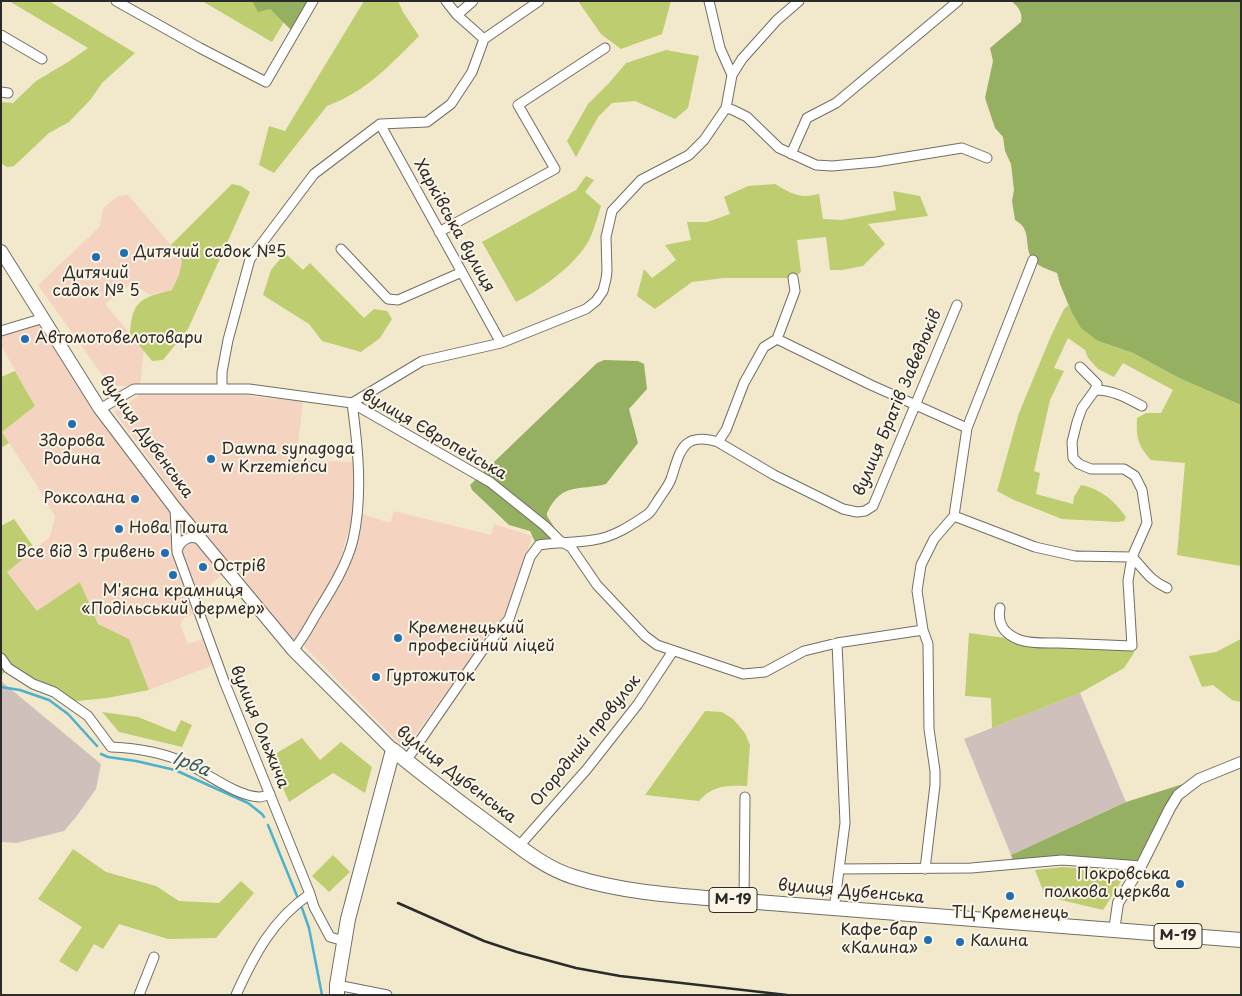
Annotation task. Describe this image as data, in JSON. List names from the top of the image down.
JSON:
{
  "streets": {
    "highway": ["вулиця Дубенська", "М-19"],
    "street": [
      "Харківська вулиця",
      "вулиця Братів Заведюків",
      "вулиця Європейська",
      "вулиця Ольжича",
      "Огородний провулок"
    ]
  },
  "crossings": [
    ["вулиця Європейська", "вулиця Дубенська"],
    ["вулиця Європейська", "Огородний провулок"],
    ["вулиця Дубенська", "вулиця Ольжича"],
    ["вулиця Дубенська", "Огородний провулок"],
    ["вулиця Дубенська", "М-19"]
  ],
  "water": ["Ірва"],
  "places": [
    "Дитячий садок №5",
    "Дитячий садок № 5",
    "Автомотовелотовари",
    "Здорова Родина",
    "Dawna synagoga w Krzemieńcu",
    "Роксолана",
    "Нова Пошта",
    "Все від 3 гривень",
    "Острів",
    "М'ясна крамниця «Подільський фермер»",
    "Кременецький професійний ліцей",
    "Гуртожиток",
    "Покровська полкова церква",
    "ТЦ Кременець",
    "Кафе-бар «Калина»",
    "Калина"
  ]
}
